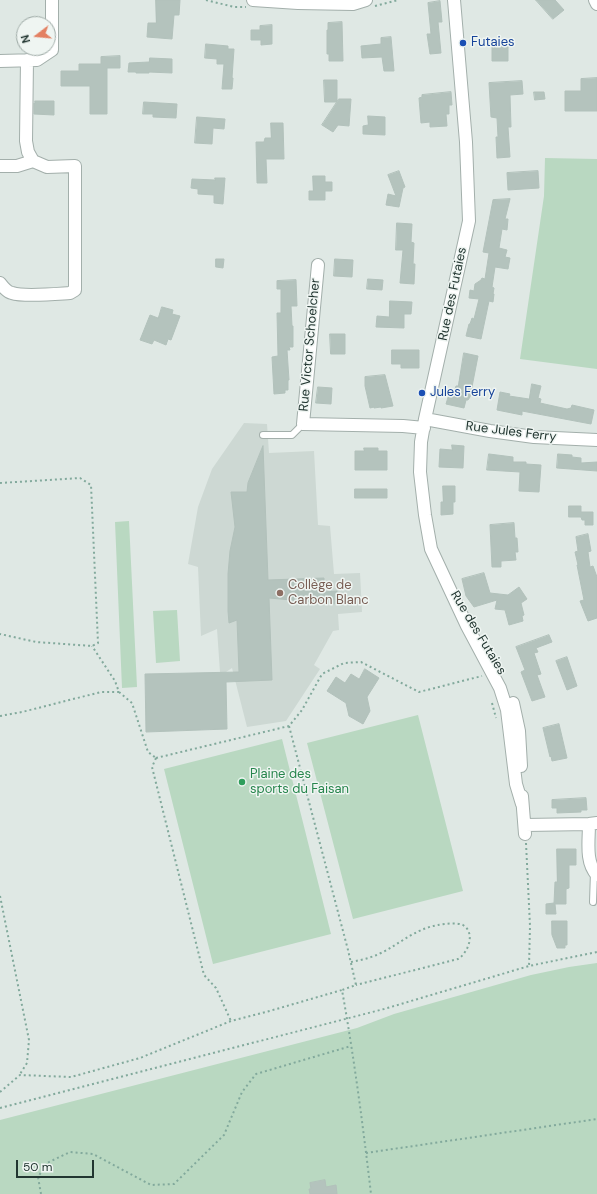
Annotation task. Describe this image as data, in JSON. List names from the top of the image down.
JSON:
{
  "streets": {
    "street": ["Rue des Futaies", "Rue Victor Schoelcher", "Rue Jules Ferry"]
  },
  "crossings": [
    ["Rue des Futaies", "Rue Victor Schoelcher"],
    ["Rue des Futaies", "Rue Jules Ferry"],
    ["Rue Victor Schoelcher", "Rue Jules Ferry"]
  ],
  "places": [
    "Futaies",
    "Jules Ferry",
    "Collège de Carbon Blanc",
    "Plaine des sports du Faisan"
  ],
  "scale_bar": "50 m",
  "north": "left"
}
